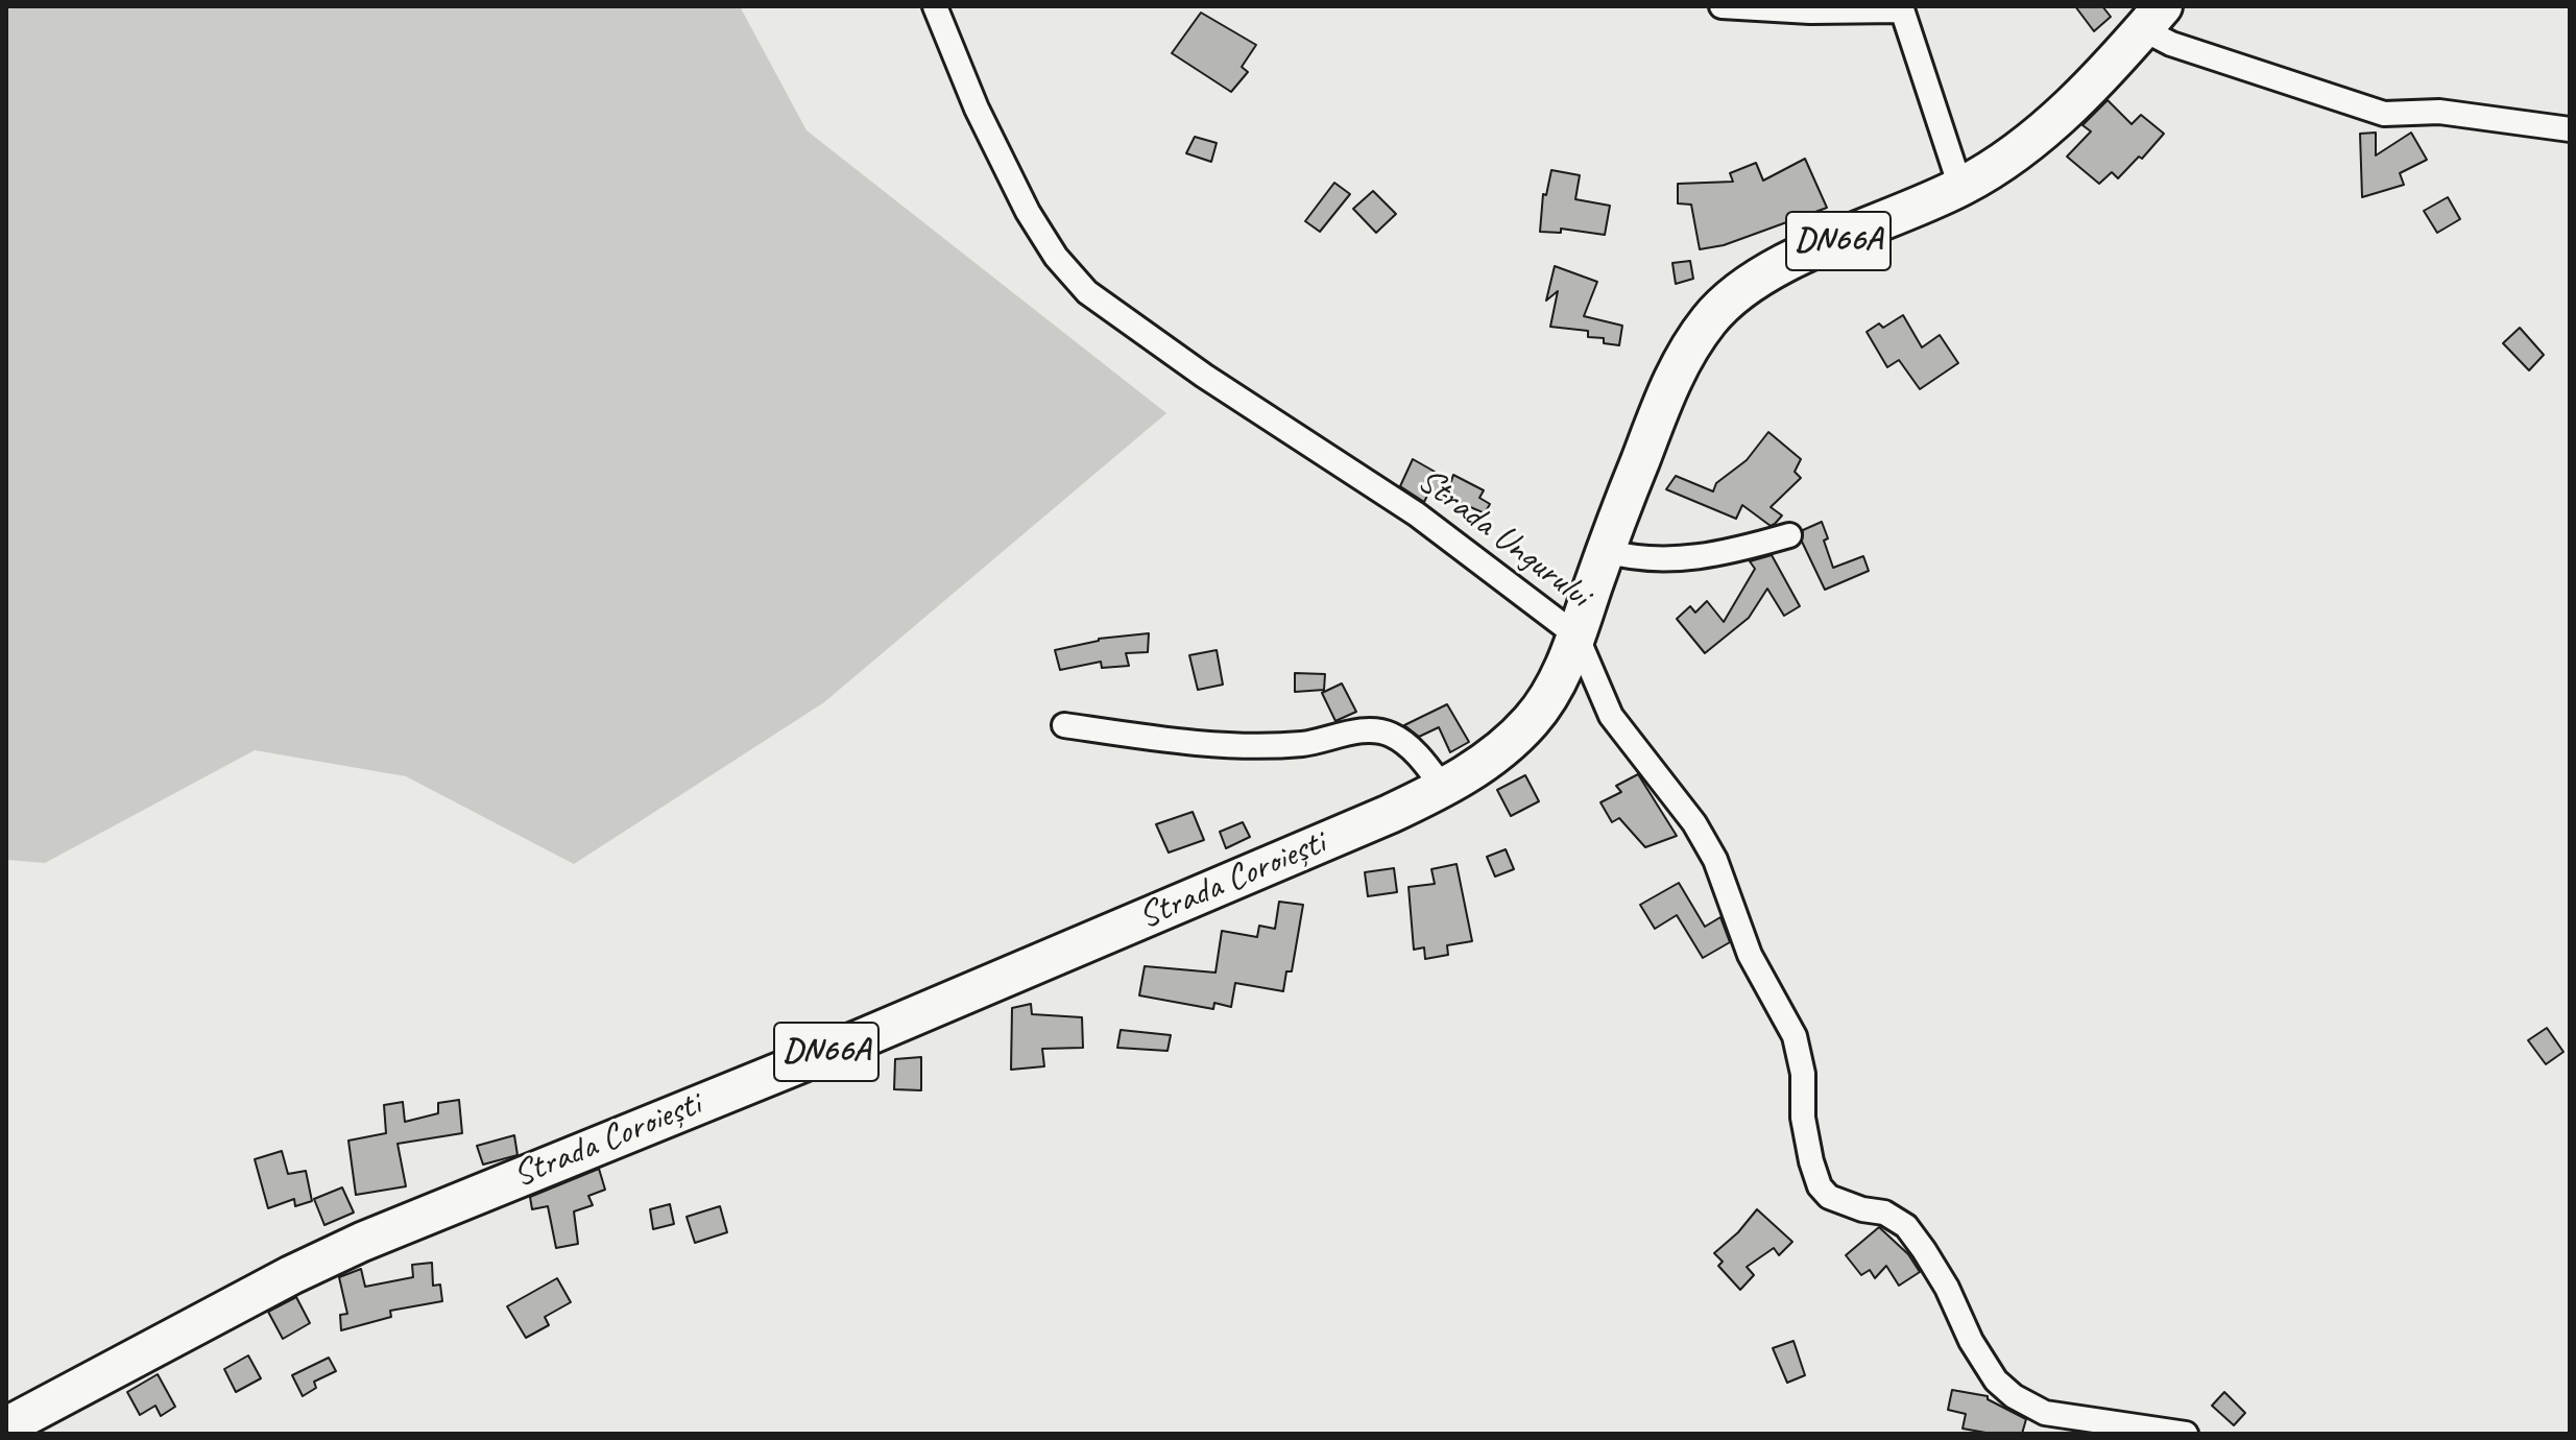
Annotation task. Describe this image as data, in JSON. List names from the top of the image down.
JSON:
{
  "streets": {
    "main road": ["DN66A", "Strada Coroiești"],
    "street": ["Strada Ungurului"]
  },
  "crossings": [
    ["Strada Ungurului", "Strada Coroiești"]
  ]
}
